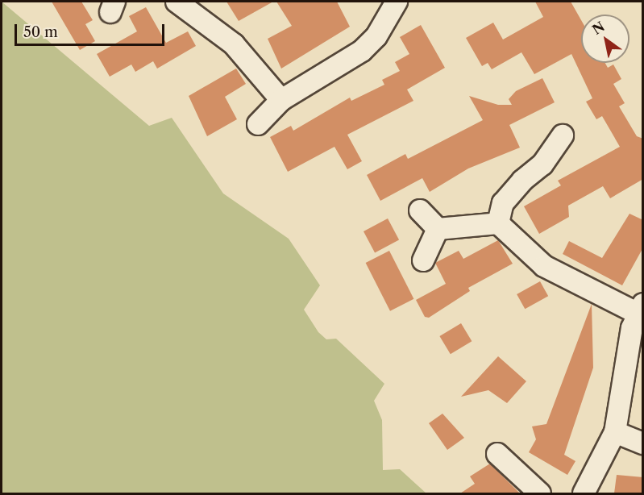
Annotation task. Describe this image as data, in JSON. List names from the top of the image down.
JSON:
{
  "scale_bar": "50 m",
  "north": "top left"
}
